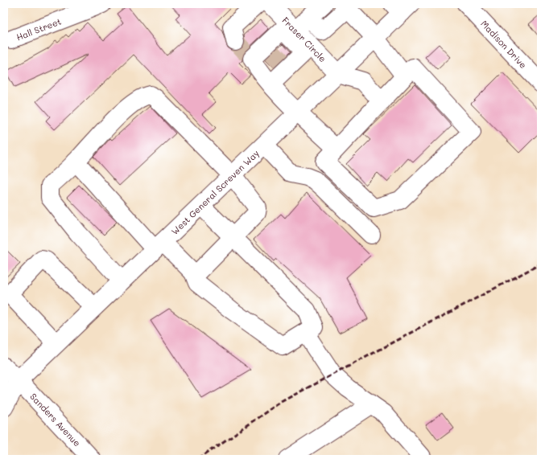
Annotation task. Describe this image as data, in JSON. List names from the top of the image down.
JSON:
{
  "streets": {
    "main road": [
      "Hall Street",
      "Fraser Circle",
      "Madison Drive",
      "West General Screven Way",
      "Sanders Avenue"
    ]
  },
  "crossings": [
    ["Fraser Circle", "West General Screven Way"],
    ["West General Screven Way", "Sanders Avenue"]
  ]
}
